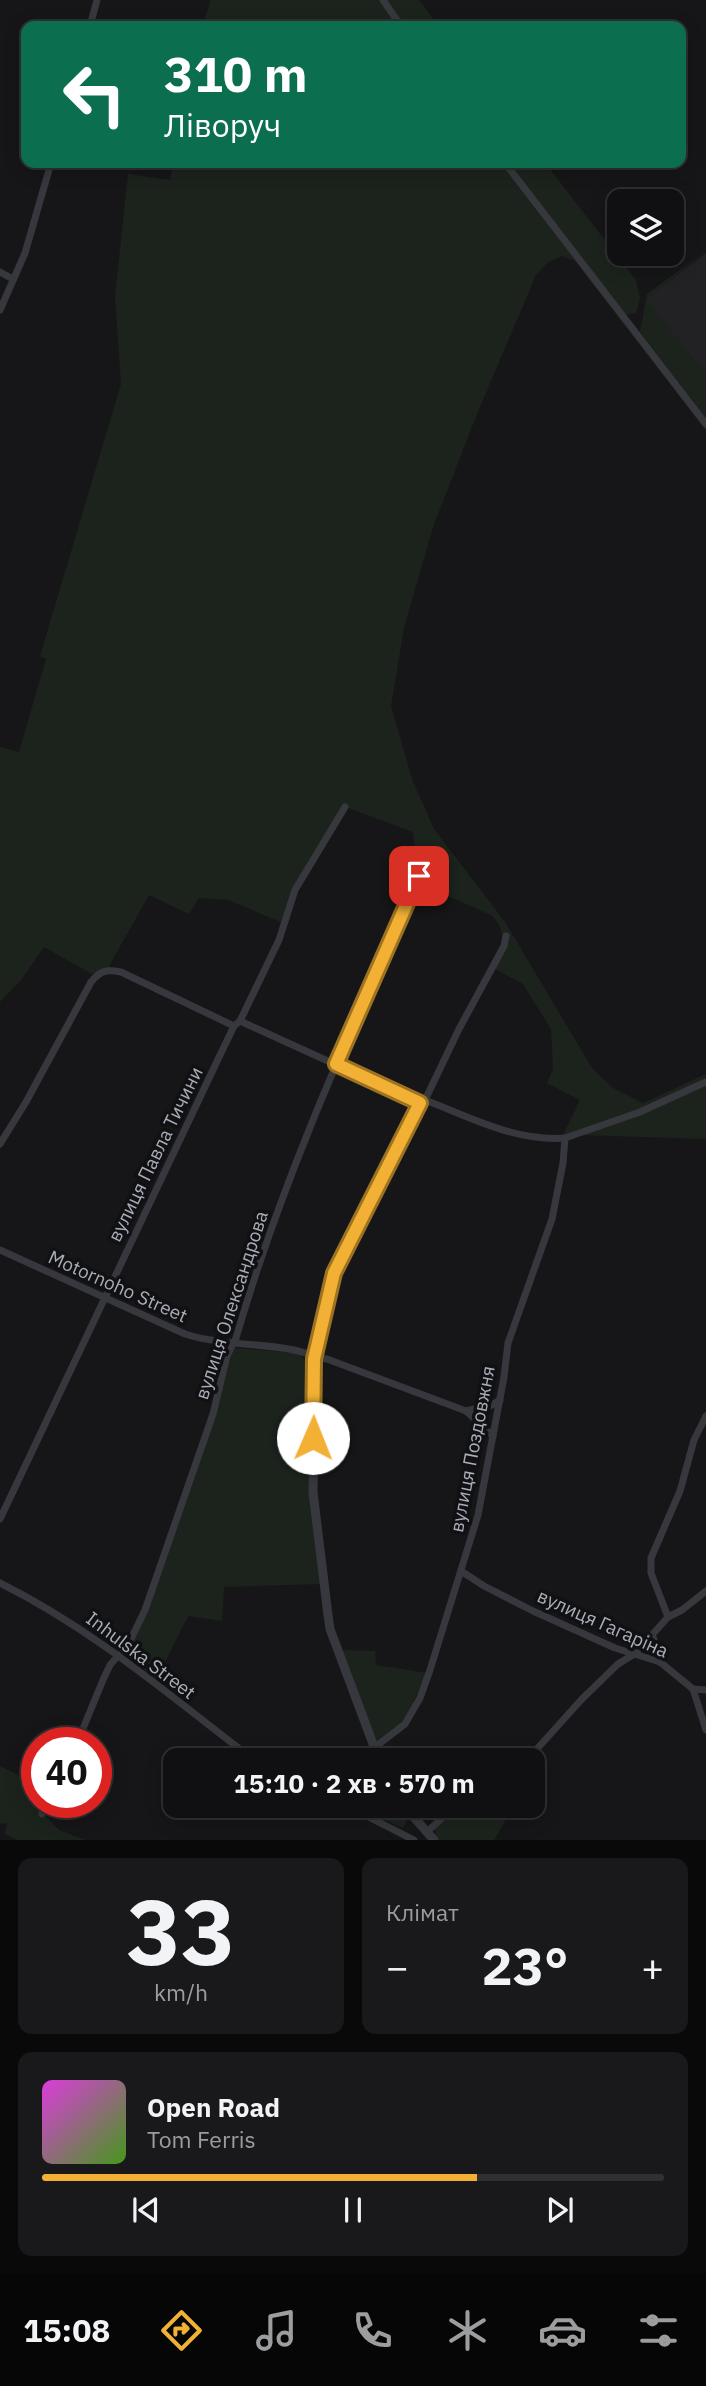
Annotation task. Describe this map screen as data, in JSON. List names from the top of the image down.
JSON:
{
  "streets": {
    "street": [
      "вулиця Павла Тичини",
      "Motornoho Street",
      "вулиця Олександрова",
      "вулиця Поздовжня",
      "вулиця Гагаріна",
      "Inhulska Street"
    ]
  },
  "crossings": [
    ["вулиця Павла Тичини", "Motornoho Street"],
    ["Motornoho Street", "вулиця Олександрова"],
    ["Motornoho Street", "вулиця Поздовжня"],
    ["вулиця Олександрова", "Inhulska Street"],
    ["вулиця Поздовжня", "вулиця Гагаріна"]
  ],
  "page": {
    "turn": ["310 m", "Ліворуч"],
    "limit": "40",
    "trip": "15:10 · 2 хв · 570 m",
    "tile": [
      ["33", "km/h"],
      "Клімат"
    ],
    "heat": ["−", "23°", "+"],
    "song": ["Open Road", "Tom Ferris"],
    "tabs": "15:08"
  }
}
